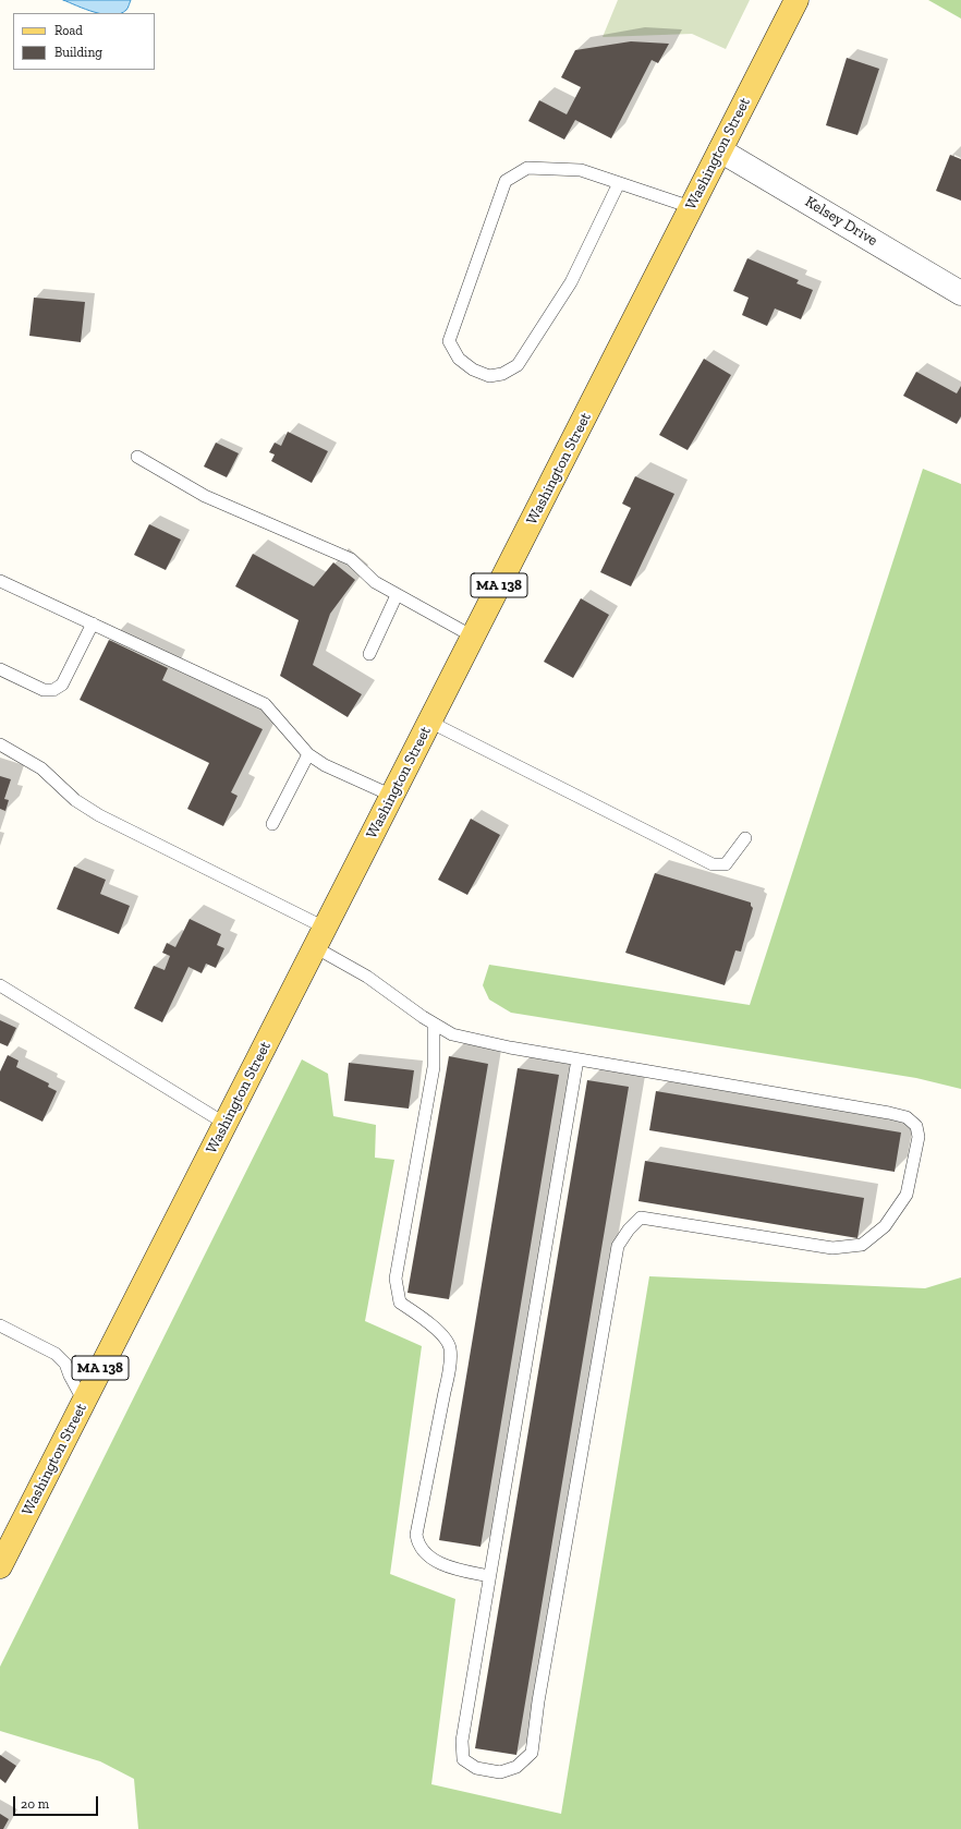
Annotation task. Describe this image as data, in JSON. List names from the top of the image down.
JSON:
{
  "streets": {
    "main road": ["Washington Street", "MA 138"],
    "street": ["Kelsey Drive"]
  },
  "crossings": [
    ["Washington Street", "Kelsey Drive"]
  ],
  "legend": ["Road", "Building"],
  "scale_bar": "20 m"
}
